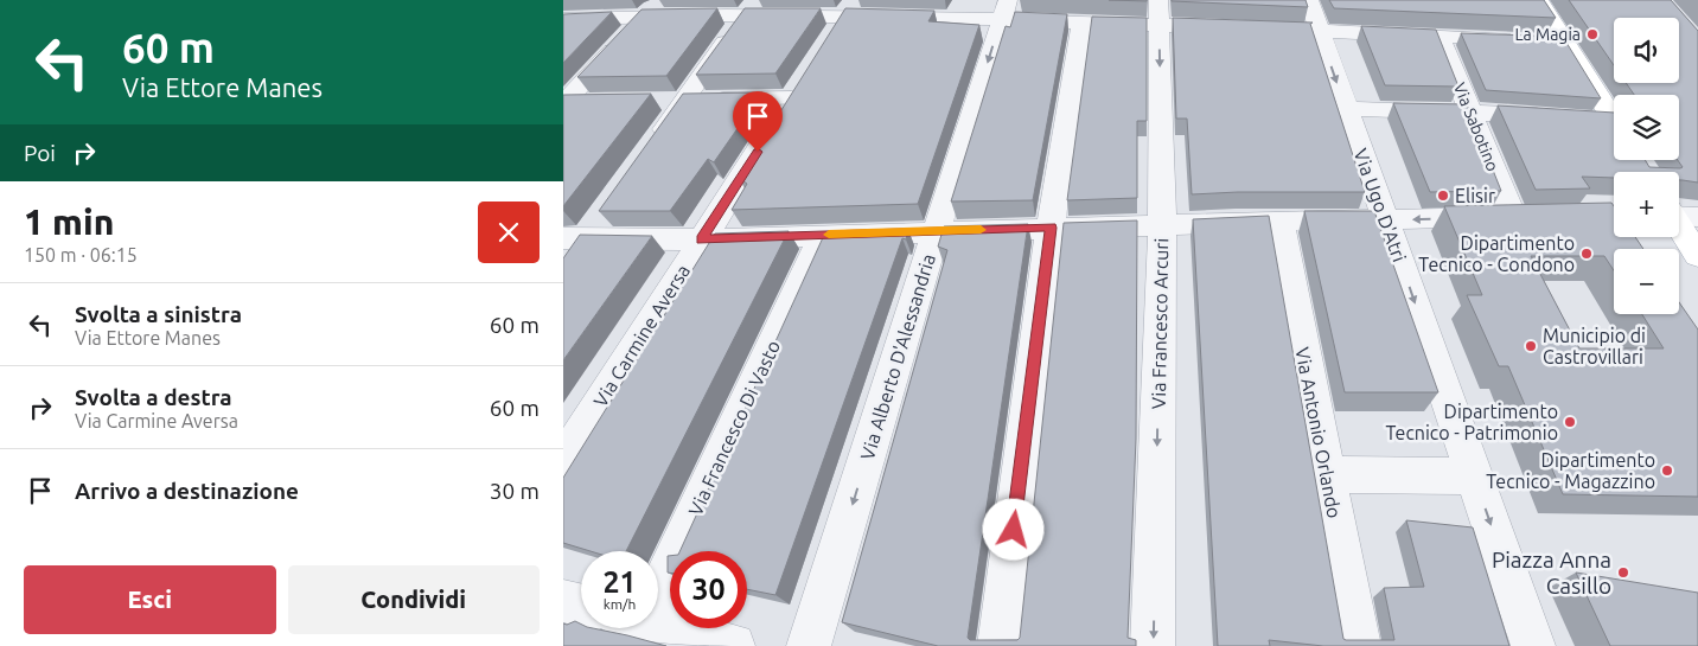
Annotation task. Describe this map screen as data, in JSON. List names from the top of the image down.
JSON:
{
  "streets": {
    "street": [
      "Via Sabotino",
      "Via Ugo D'Atri",
      "Via Francesco Arcuri",
      "Via Carmine Aversa",
      "Via Alberto D'Alessandria",
      "Via Francesco Di Vasto",
      "Via Antonio Orlando"
    ]
  },
  "crossings": [
    ["Via Sabotino", "Via Ugo D'Atri"]
  ],
  "one_way": ["Via Ugo D'Atri"],
  "places": [
    "La Magia",
    "Elisir",
    "Dipartimento Tecnico - Condono",
    "Municipio di Castrovillari",
    "Dipartimento Tecnico - Patrimonio",
    "Dipartimento Tecnico - Magazzino",
    "Piazza Anna Casillo"
  ],
  "page": {
    "turn": ["60 m", "Via Ettore Manes"],
    "map_buttons": ["+", "−"],
    "then": "Poi",
    "heading": ["1 min", "150 m · 06:15"],
    "list": [
      {
        "name": "Svolta a sinistra",
        "note": "Via Ettore Manes",
        "value": "60 m"
      },
      {
        "name": "Svolta a destra",
        "note": "Via Carmine Aversa",
        "value": "60 m"
      },
      {
        "name": "Arrivo a destinazione",
        "value": "30 m"
      }
    ],
    "speed": "21 km/h",
    "limit": "30",
    "buttons": ["Esci", "Condividi"]
  }
}
